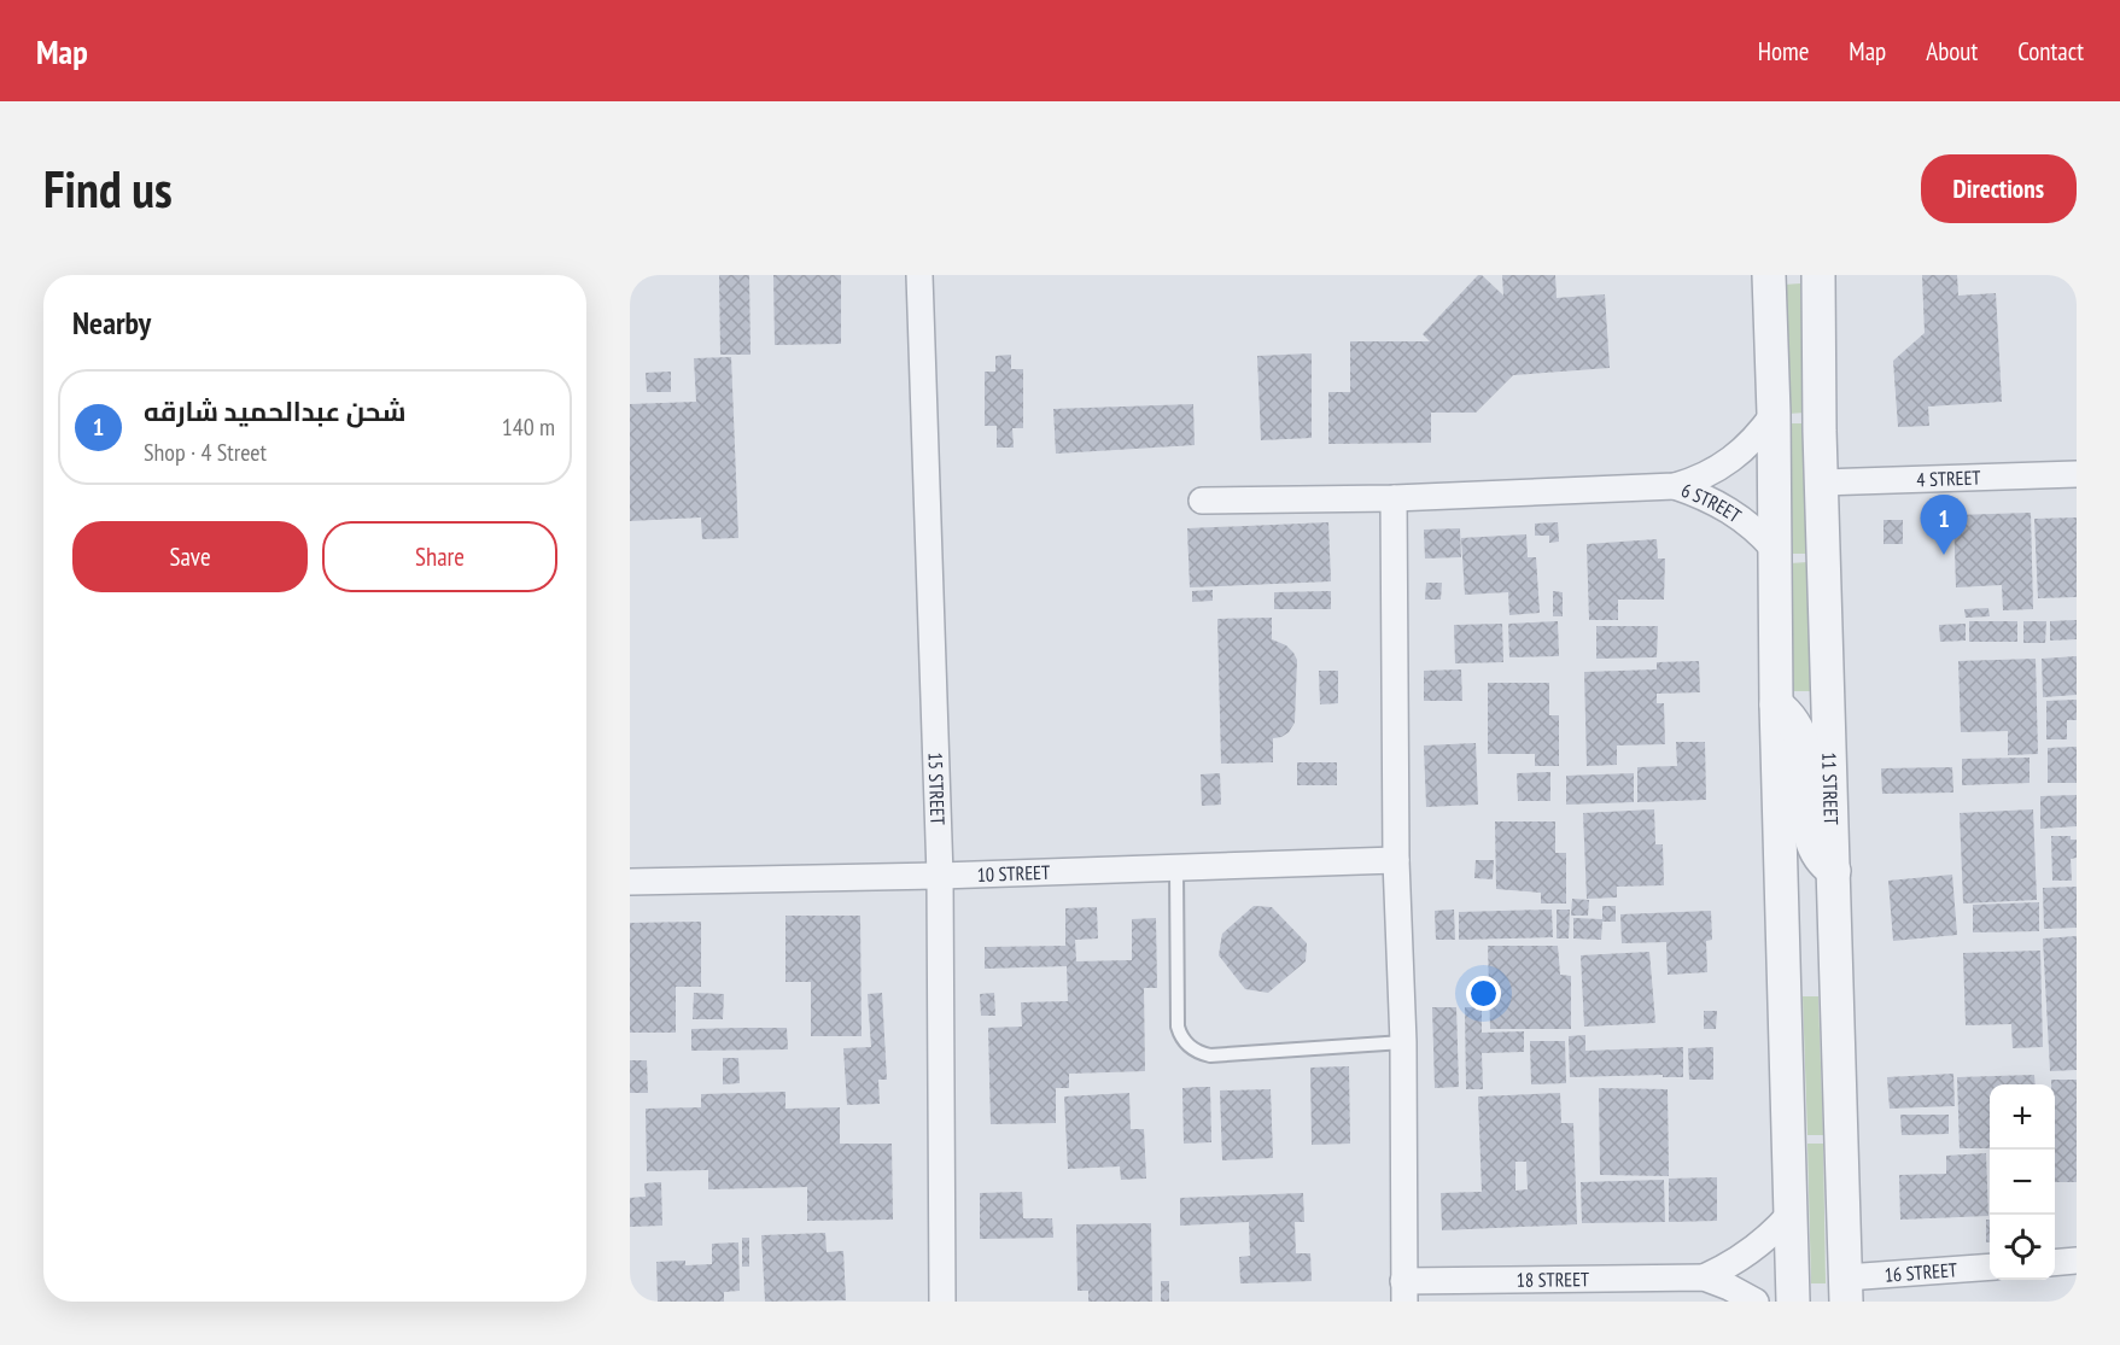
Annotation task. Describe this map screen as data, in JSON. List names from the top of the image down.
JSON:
{
  "streets": {
    "street": [
      "4 STREET",
      "6 STREET",
      "15 STREET",
      "11 STREET",
      "10 STREET",
      "16 STREET",
      "18 STREET"
    ]
  },
  "crossings": [
    ["4 STREET", "11 STREET"],
    ["15 STREET", "10 STREET"],
    ["11 STREET", "16 STREET"]
  ],
  "page": {
    "header": "Map",
    "nav": [
      "Home",
      "Map",
      "About",
      "Contact"
    ],
    "buttons": [
      "Directions",
      ["Save", "Share"]
    ],
    "title": "Find us",
    "heading": "Nearby",
    "list": [
      {
        "mark": "1",
        "name": "شحن عبدالحميد شارقه",
        "note": "Shop · 4 Street",
        "value": "140 m"
      }
    ],
    "pins": "1",
    "map_buttons": ["+", "−"]
  }
}
